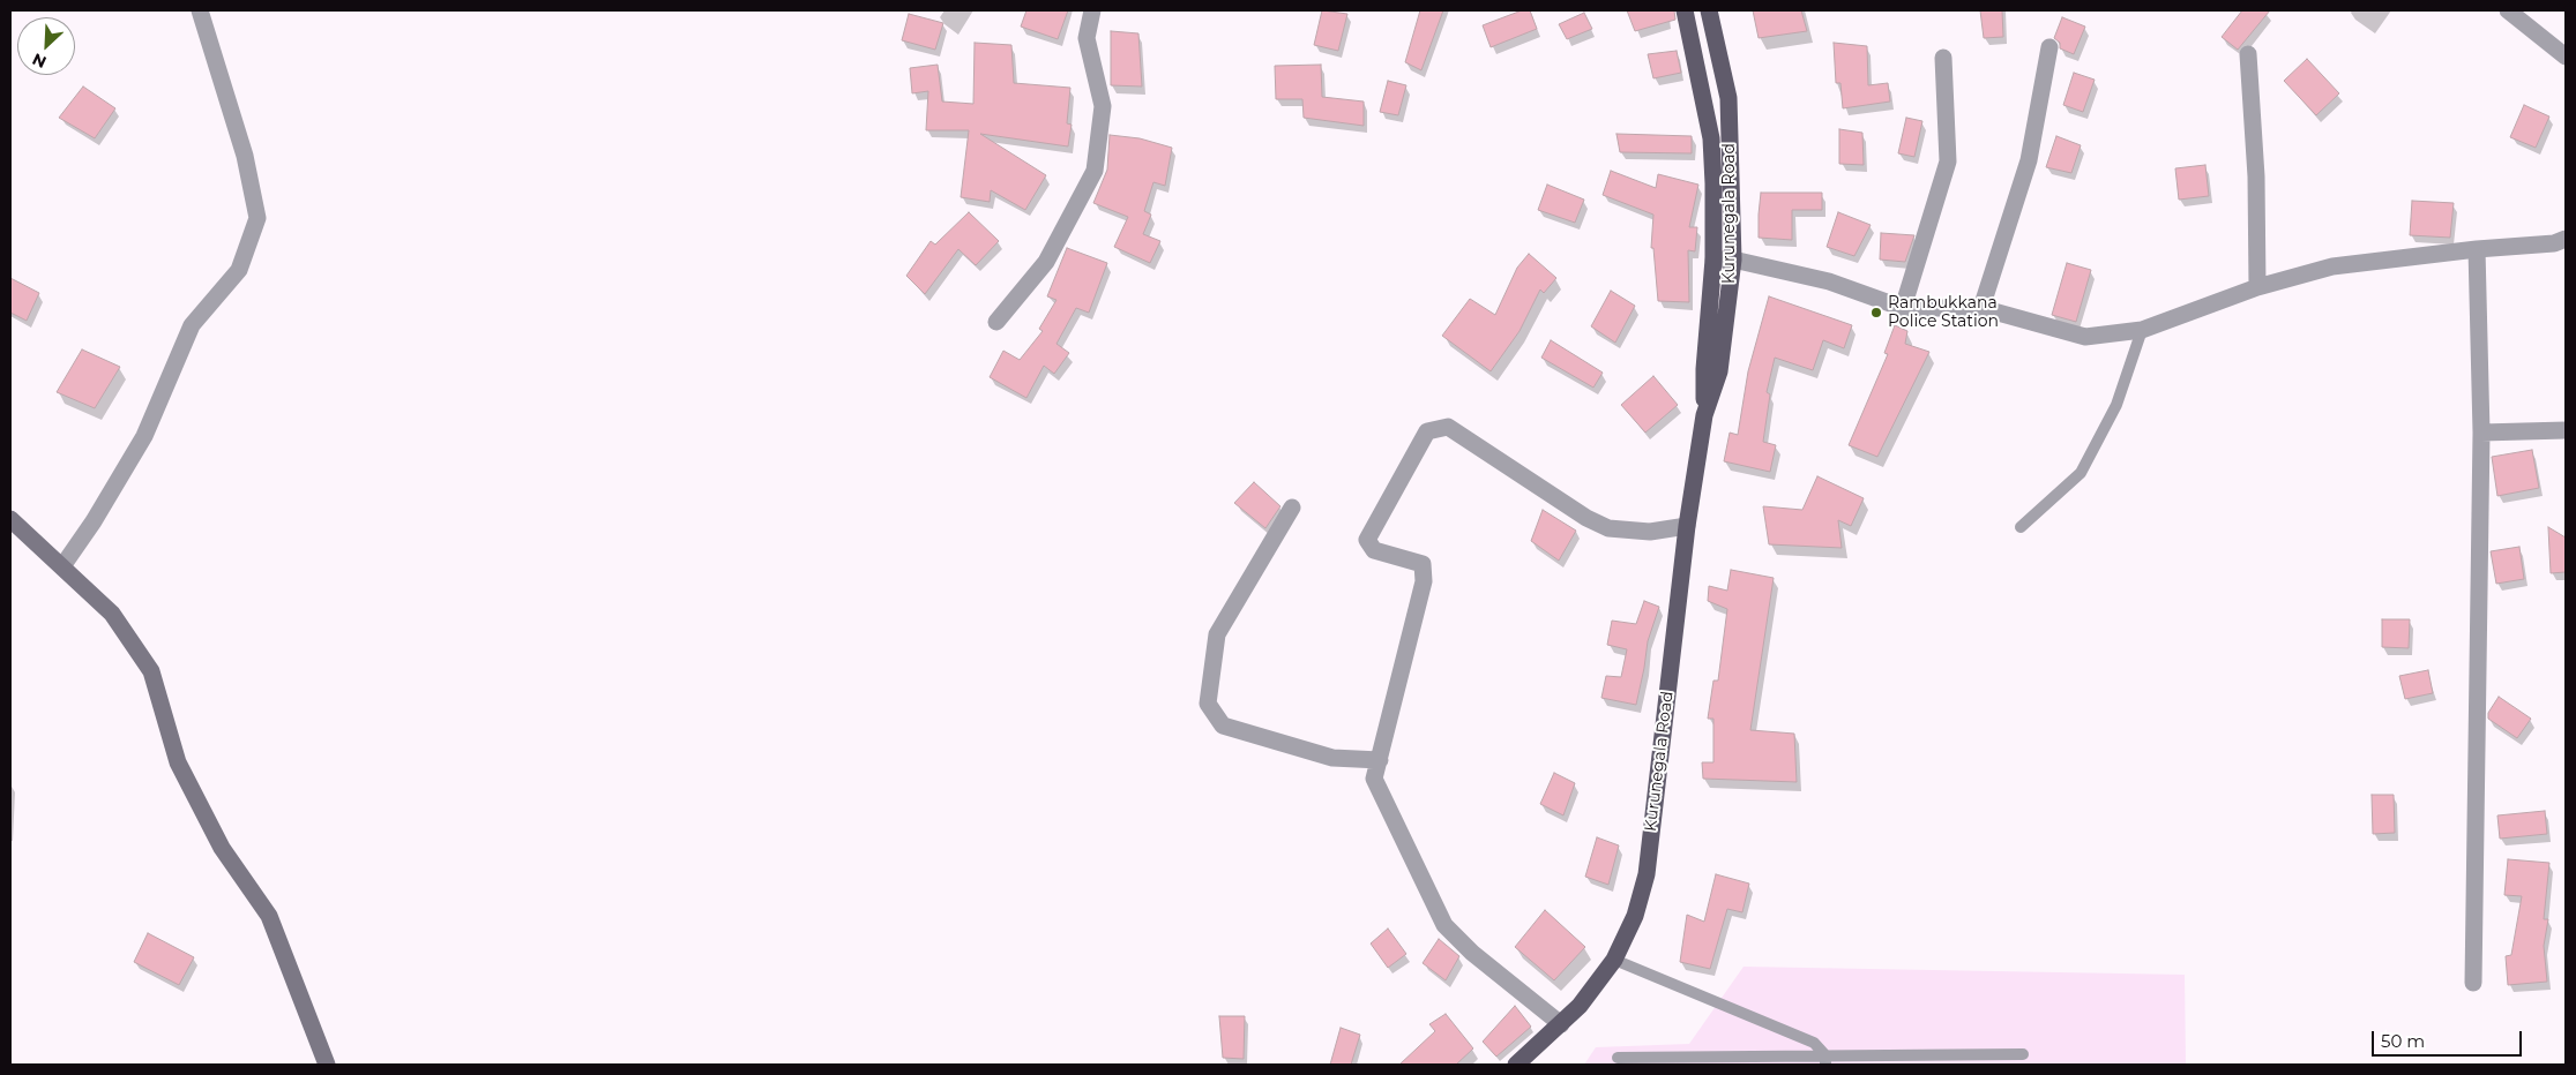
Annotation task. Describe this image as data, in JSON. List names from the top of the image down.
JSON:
{
  "streets": {
    "main road": ["Kurunegala Road"]
  },
  "places": ["Rambukkana Police Station"],
  "scale_bar": "50 m",
  "north": "bottom left"
}
